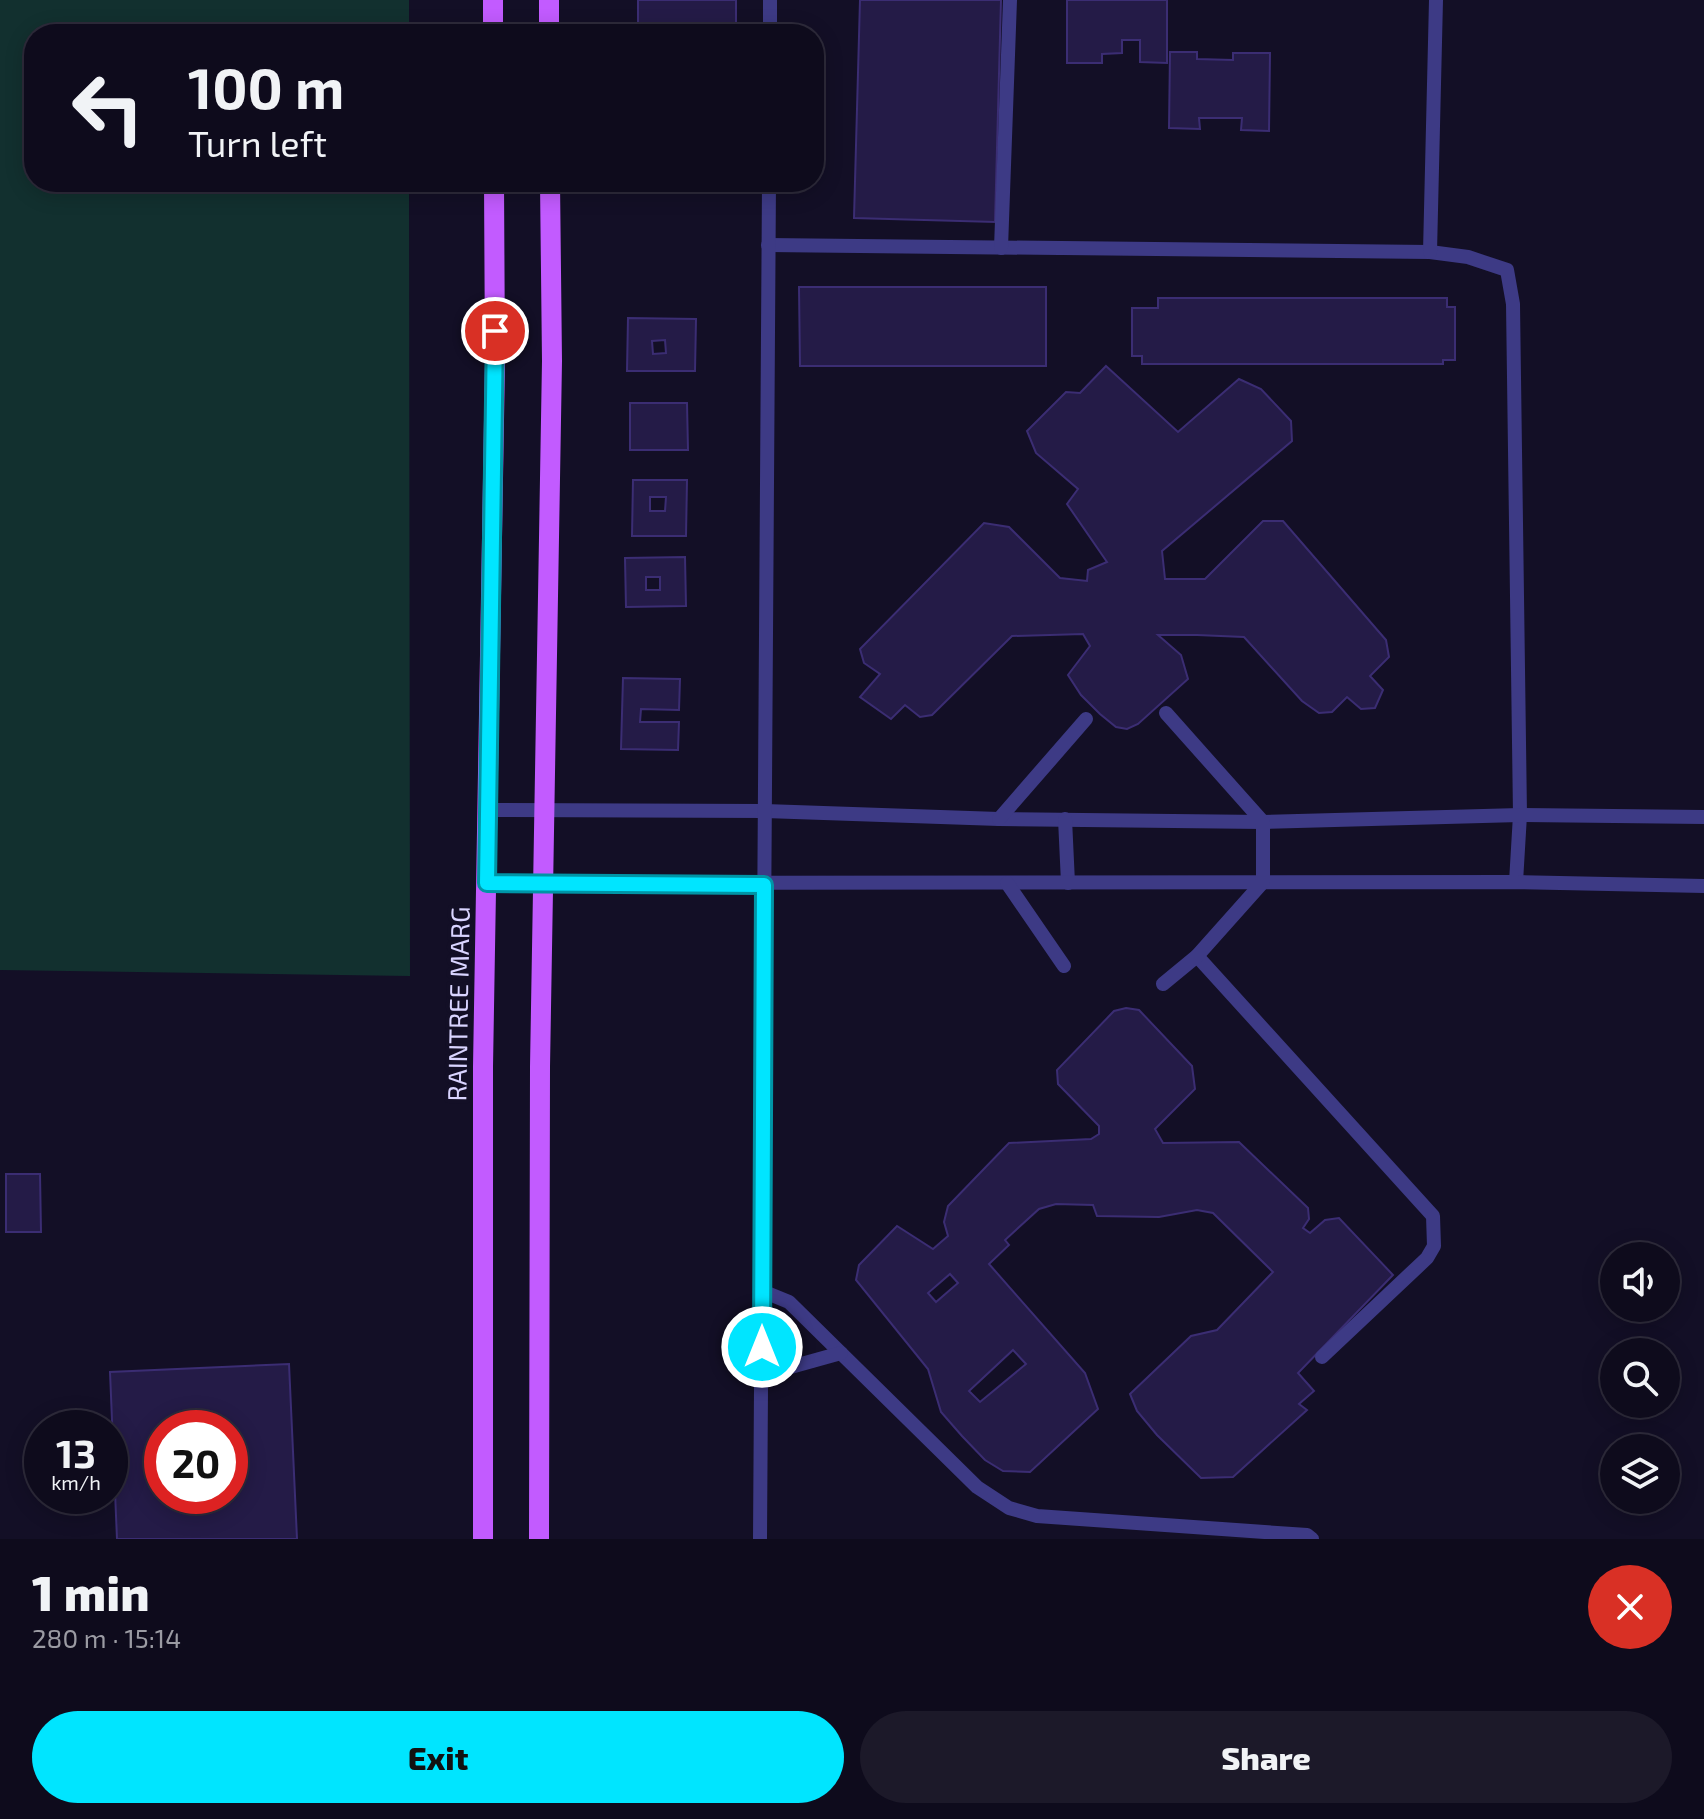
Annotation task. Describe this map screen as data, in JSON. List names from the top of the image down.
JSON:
{
  "streets": {
    "main road": ["RAINTREE MARG"]
  },
  "page": {
    "turn": ["100 m", "Turn left"],
    "speed": "13 km/h",
    "limit": "20",
    "heading": ["1 min", "280 m · 15:14"],
    "buttons": ["Exit", "Share"]
  }
}
